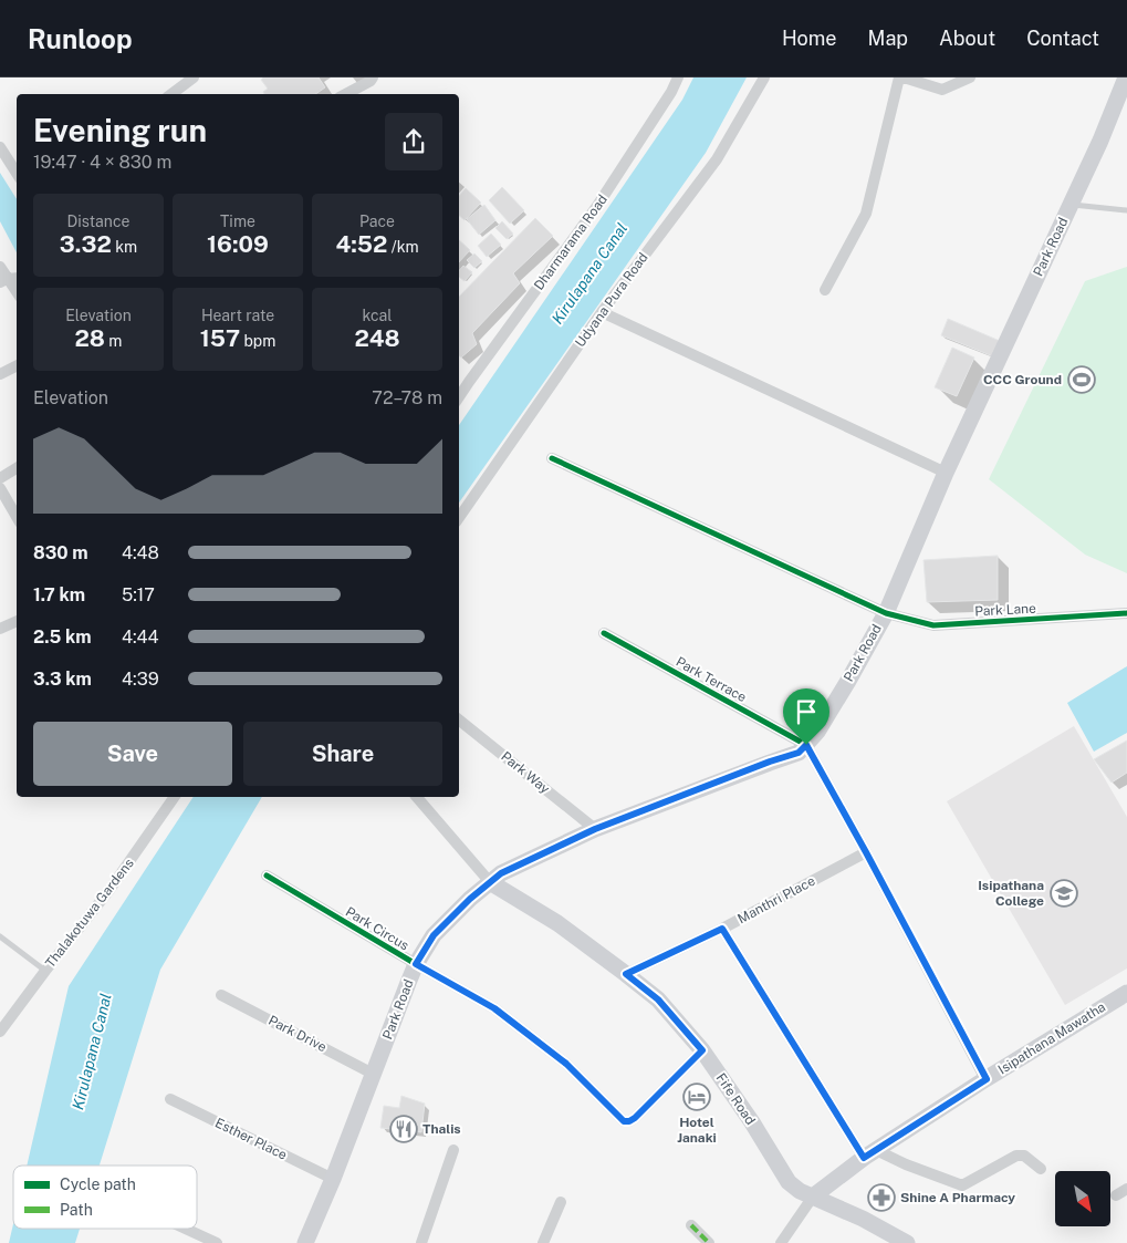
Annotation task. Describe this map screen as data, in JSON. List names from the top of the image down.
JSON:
{
  "streets": {
    "main road": ["Park Road", "Isipathana Mawatha", "Fife Road"],
    "street": [
      "Dharmarama Road",
      "Udyana Pura Road",
      "Park Lane",
      "Park Terrace",
      "Park Way",
      "Manthri Place",
      "Thalakotuwa Gardens",
      "Park Circus",
      "Park Drive",
      "Esther Place"
    ]
  },
  "crossings": [
    ["Park Road", "Park Lane"],
    ["Park Road", "Park Terrace"],
    ["Park Road", "Park Way"],
    ["Park Road", "Park Circus"],
    ["Park Road", "Park Drive"],
    ["Park Road", "Fife Road"],
    ["Park Road", "Esther Place"],
    ["Manthri Place", "Fife Road"],
    ["Park Circus", "Fife Road"],
    ["Isipathana Mawatha", "Fife Road"]
  ],
  "water": ["Kirulapana Canal"],
  "places": {
    "sports": ["CCC Ground"],
    "school or university": ["Isipathana College"],
    "hotel": ["Hotel Janaki"],
    "restaurant": ["Thalis"],
    "pharmacy": ["Shine A Pharmacy"]
  },
  "legend": ["Cycle path", "Path"],
  "north": "bottom right",
  "page": {
    "header": "Runloop",
    "nav": [
      "Home",
      "Map",
      "About",
      "Contact"
    ],
    "heading": ["Evening run", "19:47 · 4 × 830 m"],
    "stats": [
      ["Distance", "3.32 km"],
      ["Time", "16:09"],
      ["Pace", "4:52 /km"],
      ["Elevation", "28 m"],
      ["Heart rate", "157 bpm"],
      ["kcal", "248"]
    ],
    "chart": ["Elevation", "72–78 m"],
    "list": [
      {
        "name": "830 m",
        "note": "4:48"
      },
      {
        "name": "1.7 km",
        "note": "5:17"
      },
      {
        "name": "2.5 km",
        "note": "4:44"
      },
      {
        "name": "3.3 km",
        "note": "4:39"
      }
    ],
    "buttons": ["Save", "Share"]
  }
}
